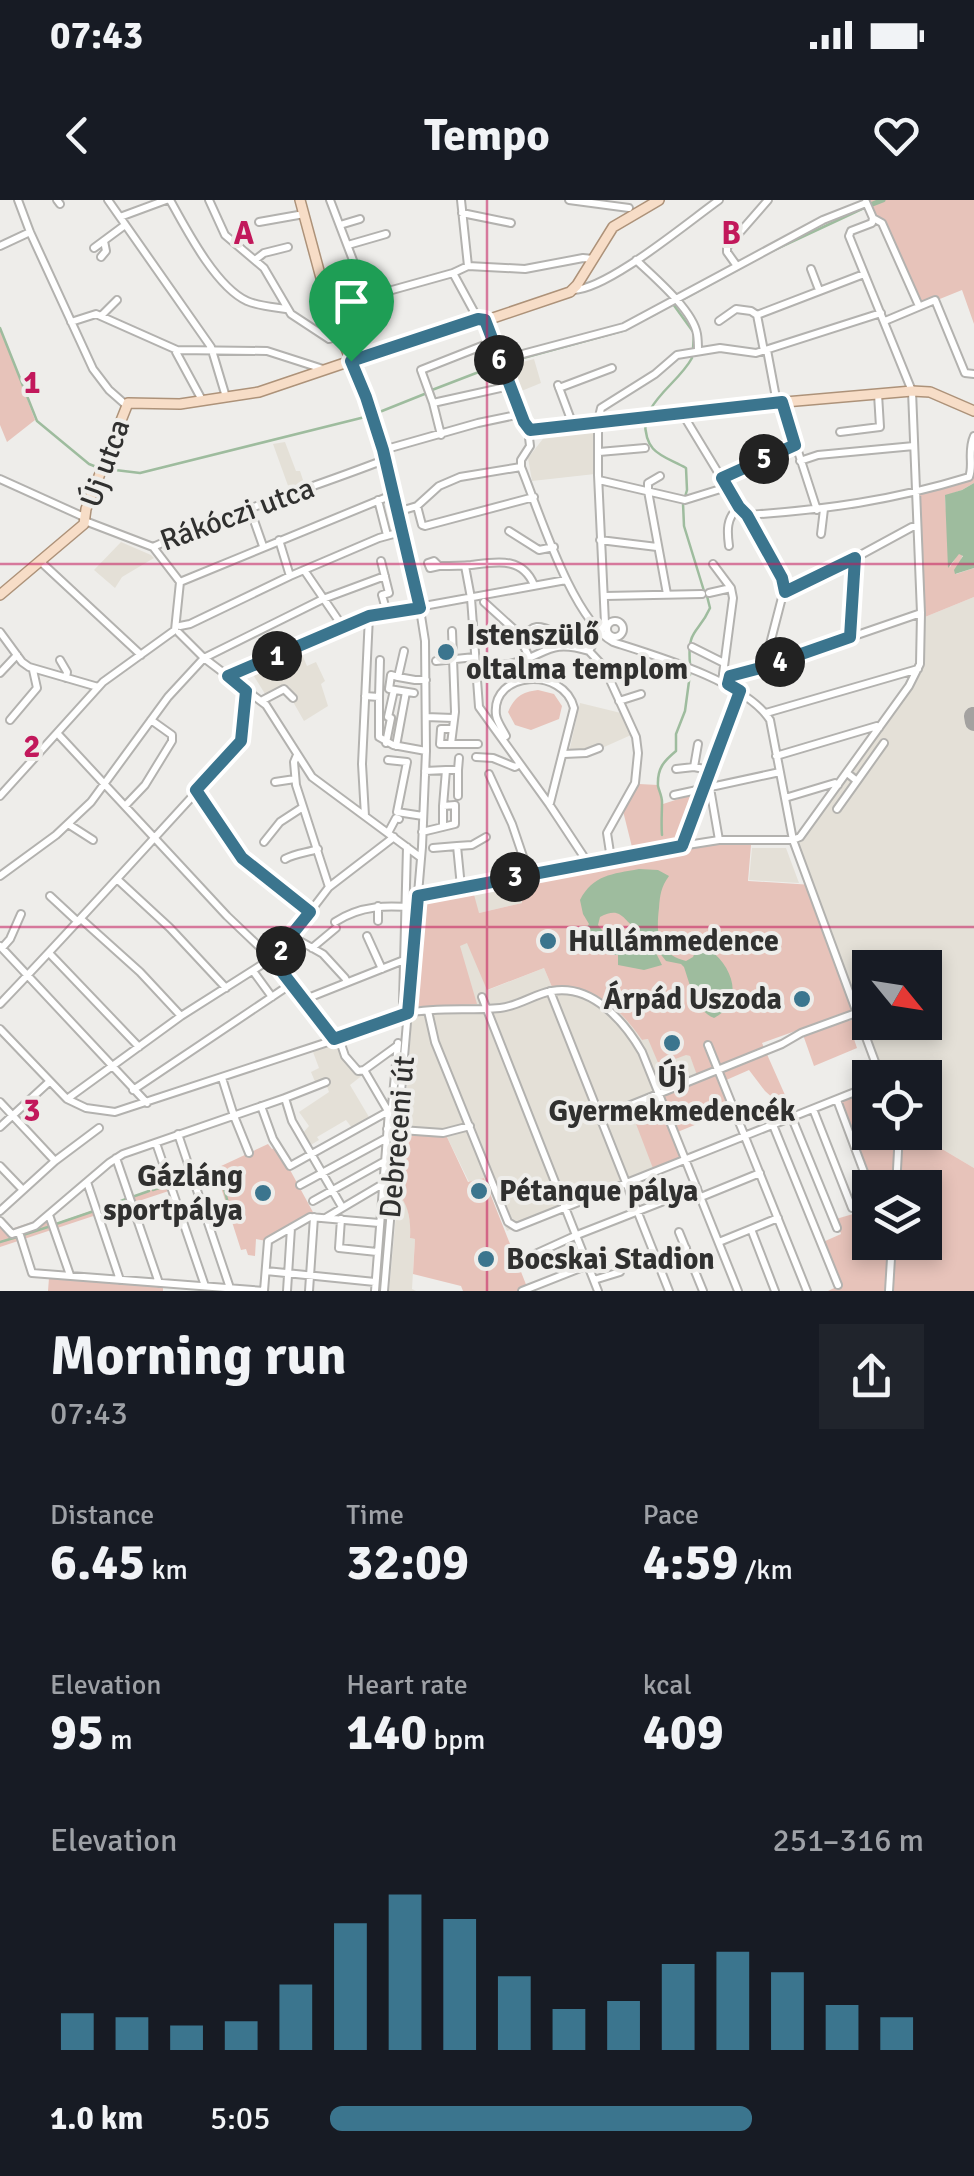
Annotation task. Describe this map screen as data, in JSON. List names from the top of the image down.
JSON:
{
  "streets": {
    "main road": ["Új utca"],
    "street": ["Rákóczi utca", "Debreceni út"]
  },
  "crossings": [
    ["Új utca", "Rákóczi utca"],
    ["Rákóczi utca", "Debreceni út"]
  ],
  "places": [
    "Istenszülő oltalma templom",
    "Hullámmedence",
    "Árpád Uszoda",
    "Új Gyermekmedencék",
    "Pétanque pálya",
    "Gázláng sportpálya",
    "Bocskai Stadion"
  ],
  "north": "bottom right",
  "page": {
    "status": "07:43",
    "header": "Tempo",
    "pins": [
      "6",
      "5",
      "1",
      "4",
      "3",
      "2"
    ],
    "heading": ["Morning run", "07:43"],
    "stats": [
      ["Distance", "6.45 km"],
      ["Time", "32:09"],
      ["Pace", "4:59 /km"],
      ["Elevation", "95 m"],
      ["Heart rate", "140 bpm"],
      ["kcal", "409"]
    ],
    "chart": ["Elevation", "251–316 m"],
    "list": [
      {
        "name": "1.0 km",
        "note": "5:05"
      }
    ]
  },
  "grid": {
    "columns": ["A", "B"],
    "rows": ["1", "2", "3"]
  }
}
